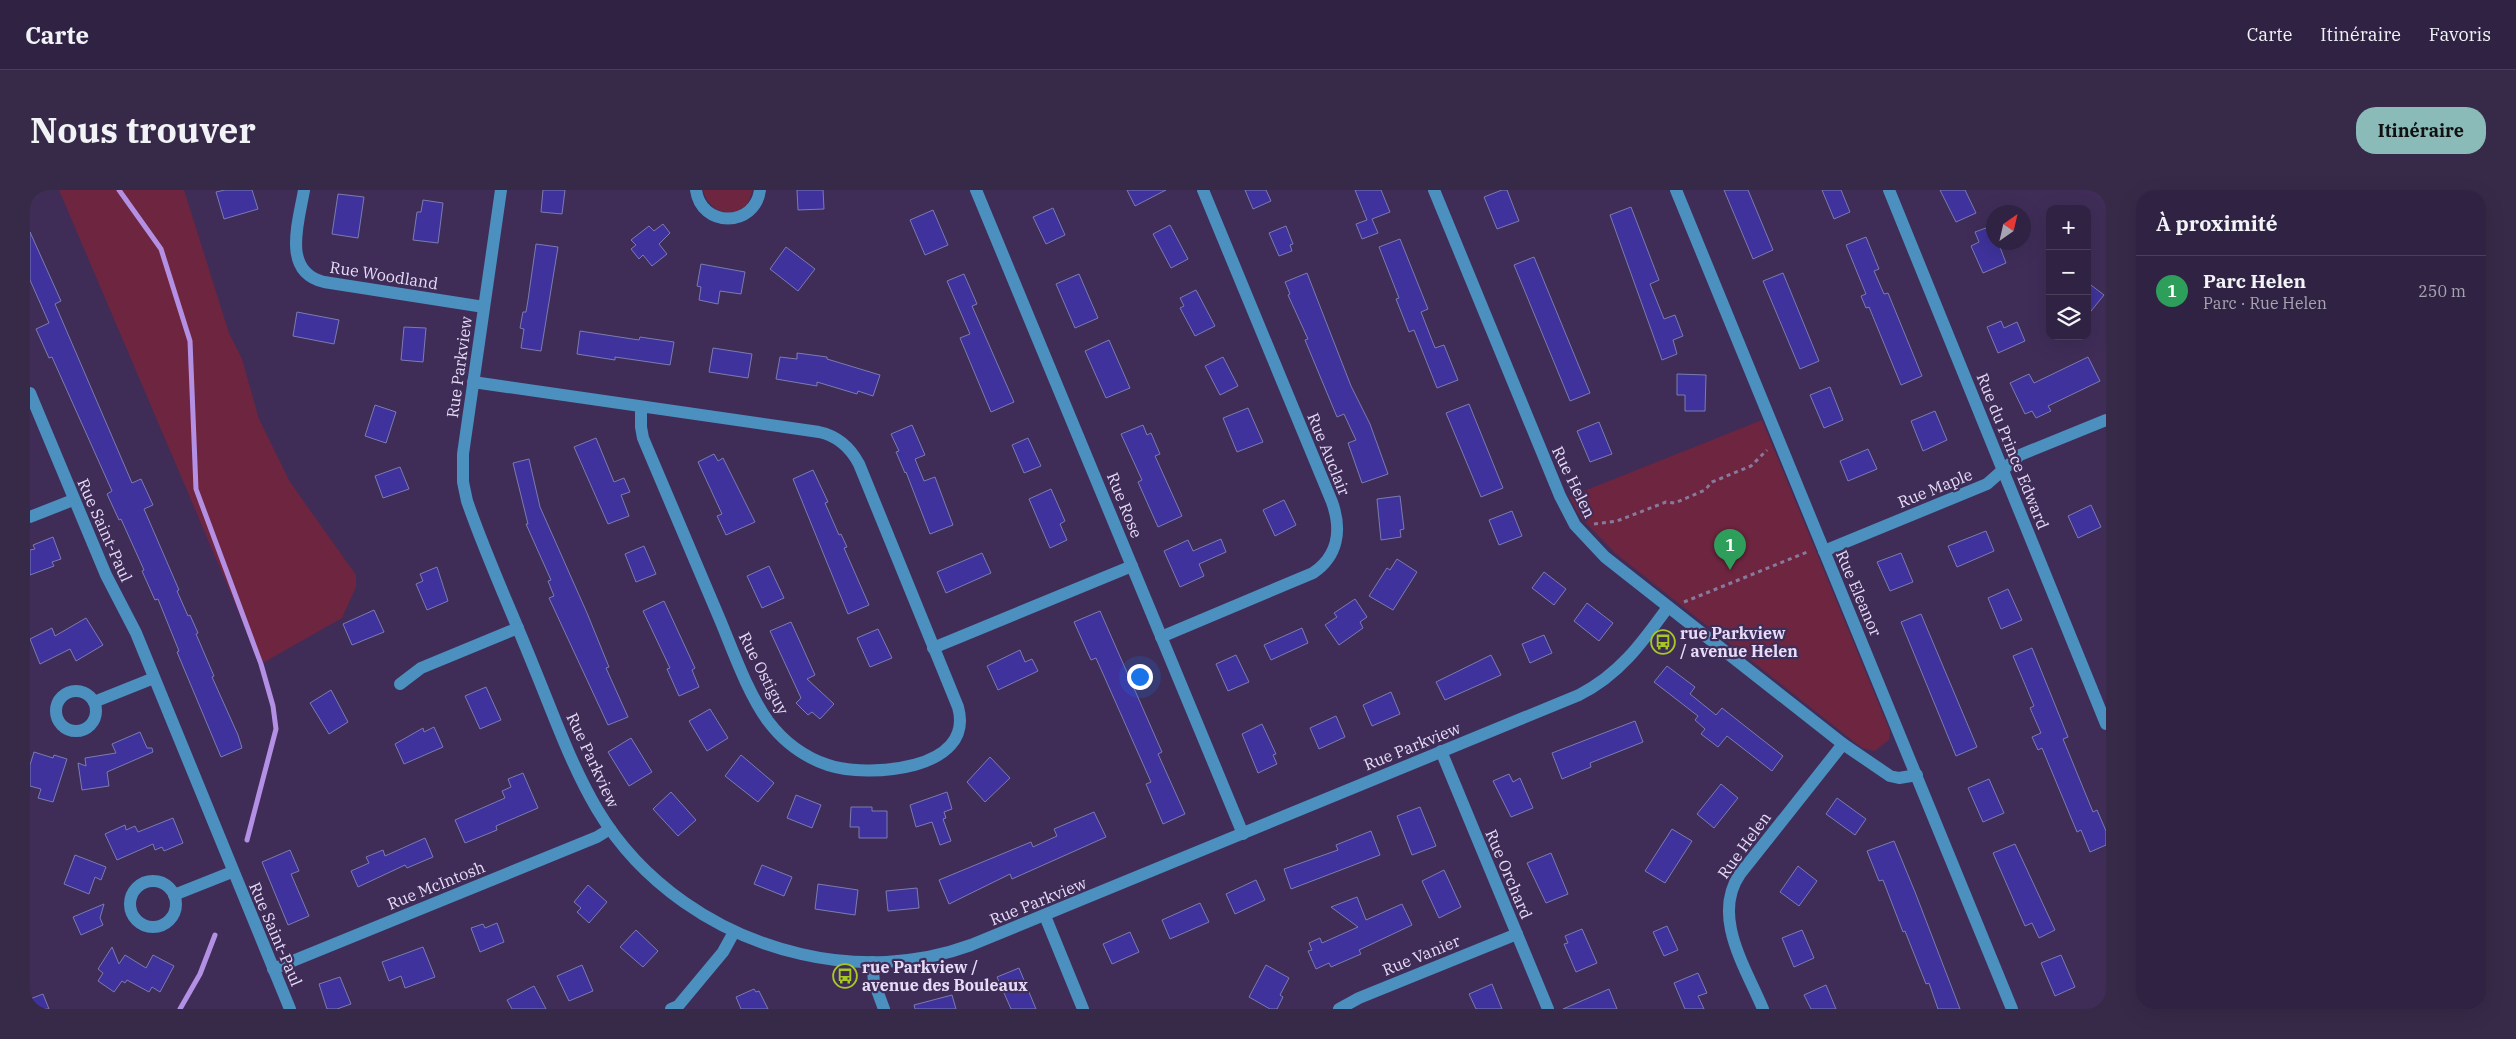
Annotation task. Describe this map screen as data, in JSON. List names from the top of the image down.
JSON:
{
  "streets": {
    "street": [
      "Rue Woodland",
      "Rue Parkview",
      "Rue du Prince Edward",
      "Rue Auclair",
      "Rue Helen",
      "Rue Maple",
      "Rue Rose",
      "Rue Saint-Paul",
      "Rue Eleanor",
      "Rue Ostiguy",
      "Rue Orchard",
      "Rue McIntosh",
      "Rue Vanier"
    ]
  },
  "crossings": [
    ["Rue Woodland", "Rue Parkview"],
    ["Rue Parkview", "Rue Helen"],
    ["Rue Parkview", "Rue Rose"],
    ["Rue Parkview", "Rue Ostiguy"],
    ["Rue Parkview", "Rue Orchard"],
    ["Rue Parkview", "Rue McIntosh"],
    ["Rue du Prince Edward", "Rue Maple"],
    ["Rue Auclair", "Rue Rose"],
    ["Rue Helen", "Rue Eleanor"],
    ["Rue Maple", "Rue Eleanor"],
    ["Rue Saint-Paul", "Rue McIntosh"],
    ["Rue Orchard", "Rue Vanier"]
  ],
  "places": {
    "bus stop": ["rue Parkview / avenue Helen", "rue Parkview / avenue des Bouleaux"]
  },
  "north": "top right",
  "page": {
    "header": "Carte",
    "nav": ["Carte", "Itinéraire", "Favoris"],
    "title": "Nous trouver",
    "buttons": "Itinéraire",
    "heading": "À proximité",
    "map_buttons": ["+", "−"],
    "list": [
      {
        "mark": "1",
        "name": "Parc Helen",
        "note": "Parc · Rue Helen",
        "value": "250 m"
      }
    ],
    "pins": "1"
  }
}
